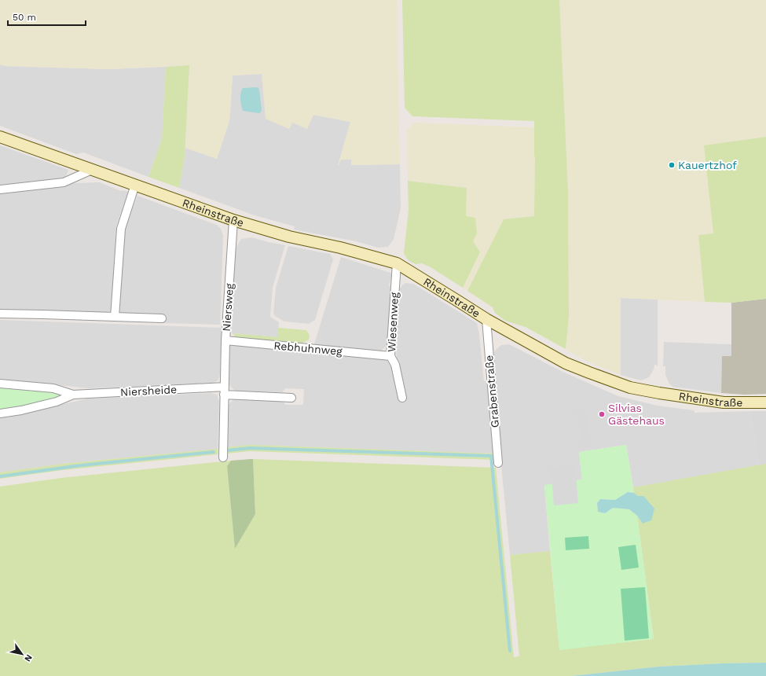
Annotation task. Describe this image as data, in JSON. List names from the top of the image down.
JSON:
{
  "streets": {
    "street": [
      "Rheinstraße",
      "Niersweg",
      "Wiesenweg",
      "Rebhuhnweg",
      "Niersheide",
      "Grabenstraße"
    ]
  },
  "crossings": [
    ["Rheinstraße", "Niersweg"],
    ["Rheinstraße", "Wiesenweg"],
    ["Rheinstraße", "Grabenstraße"],
    ["Niersweg", "Rebhuhnweg"],
    ["Niersweg", "Niersheide"],
    ["Wiesenweg", "Rebhuhnweg"]
  ],
  "places": ["Kauertzhof", "Silvias Gästehaus"],
  "scale_bar": "50 m",
  "north": "bottom right"
}
